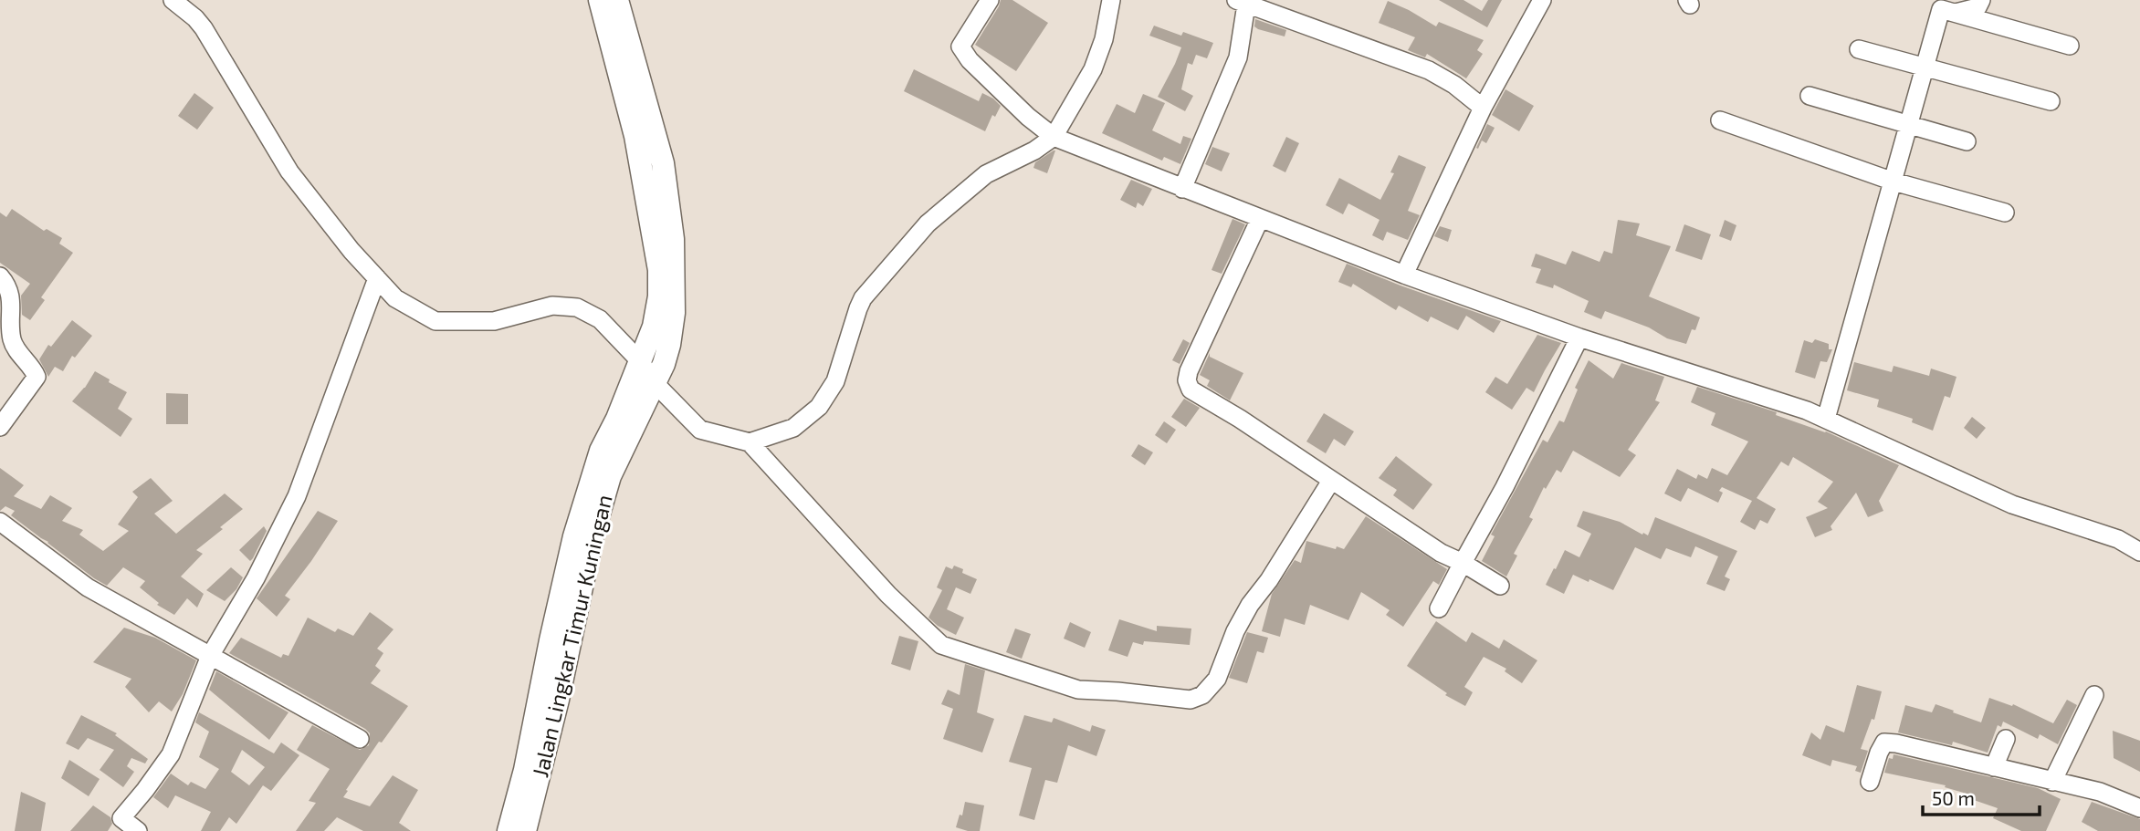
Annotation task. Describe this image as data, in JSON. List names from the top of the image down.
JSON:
{
  "streets": {
    "main road": ["Jalan Lingkar Timur Kuningan"]
  },
  "scale_bar": "50 m"
}
